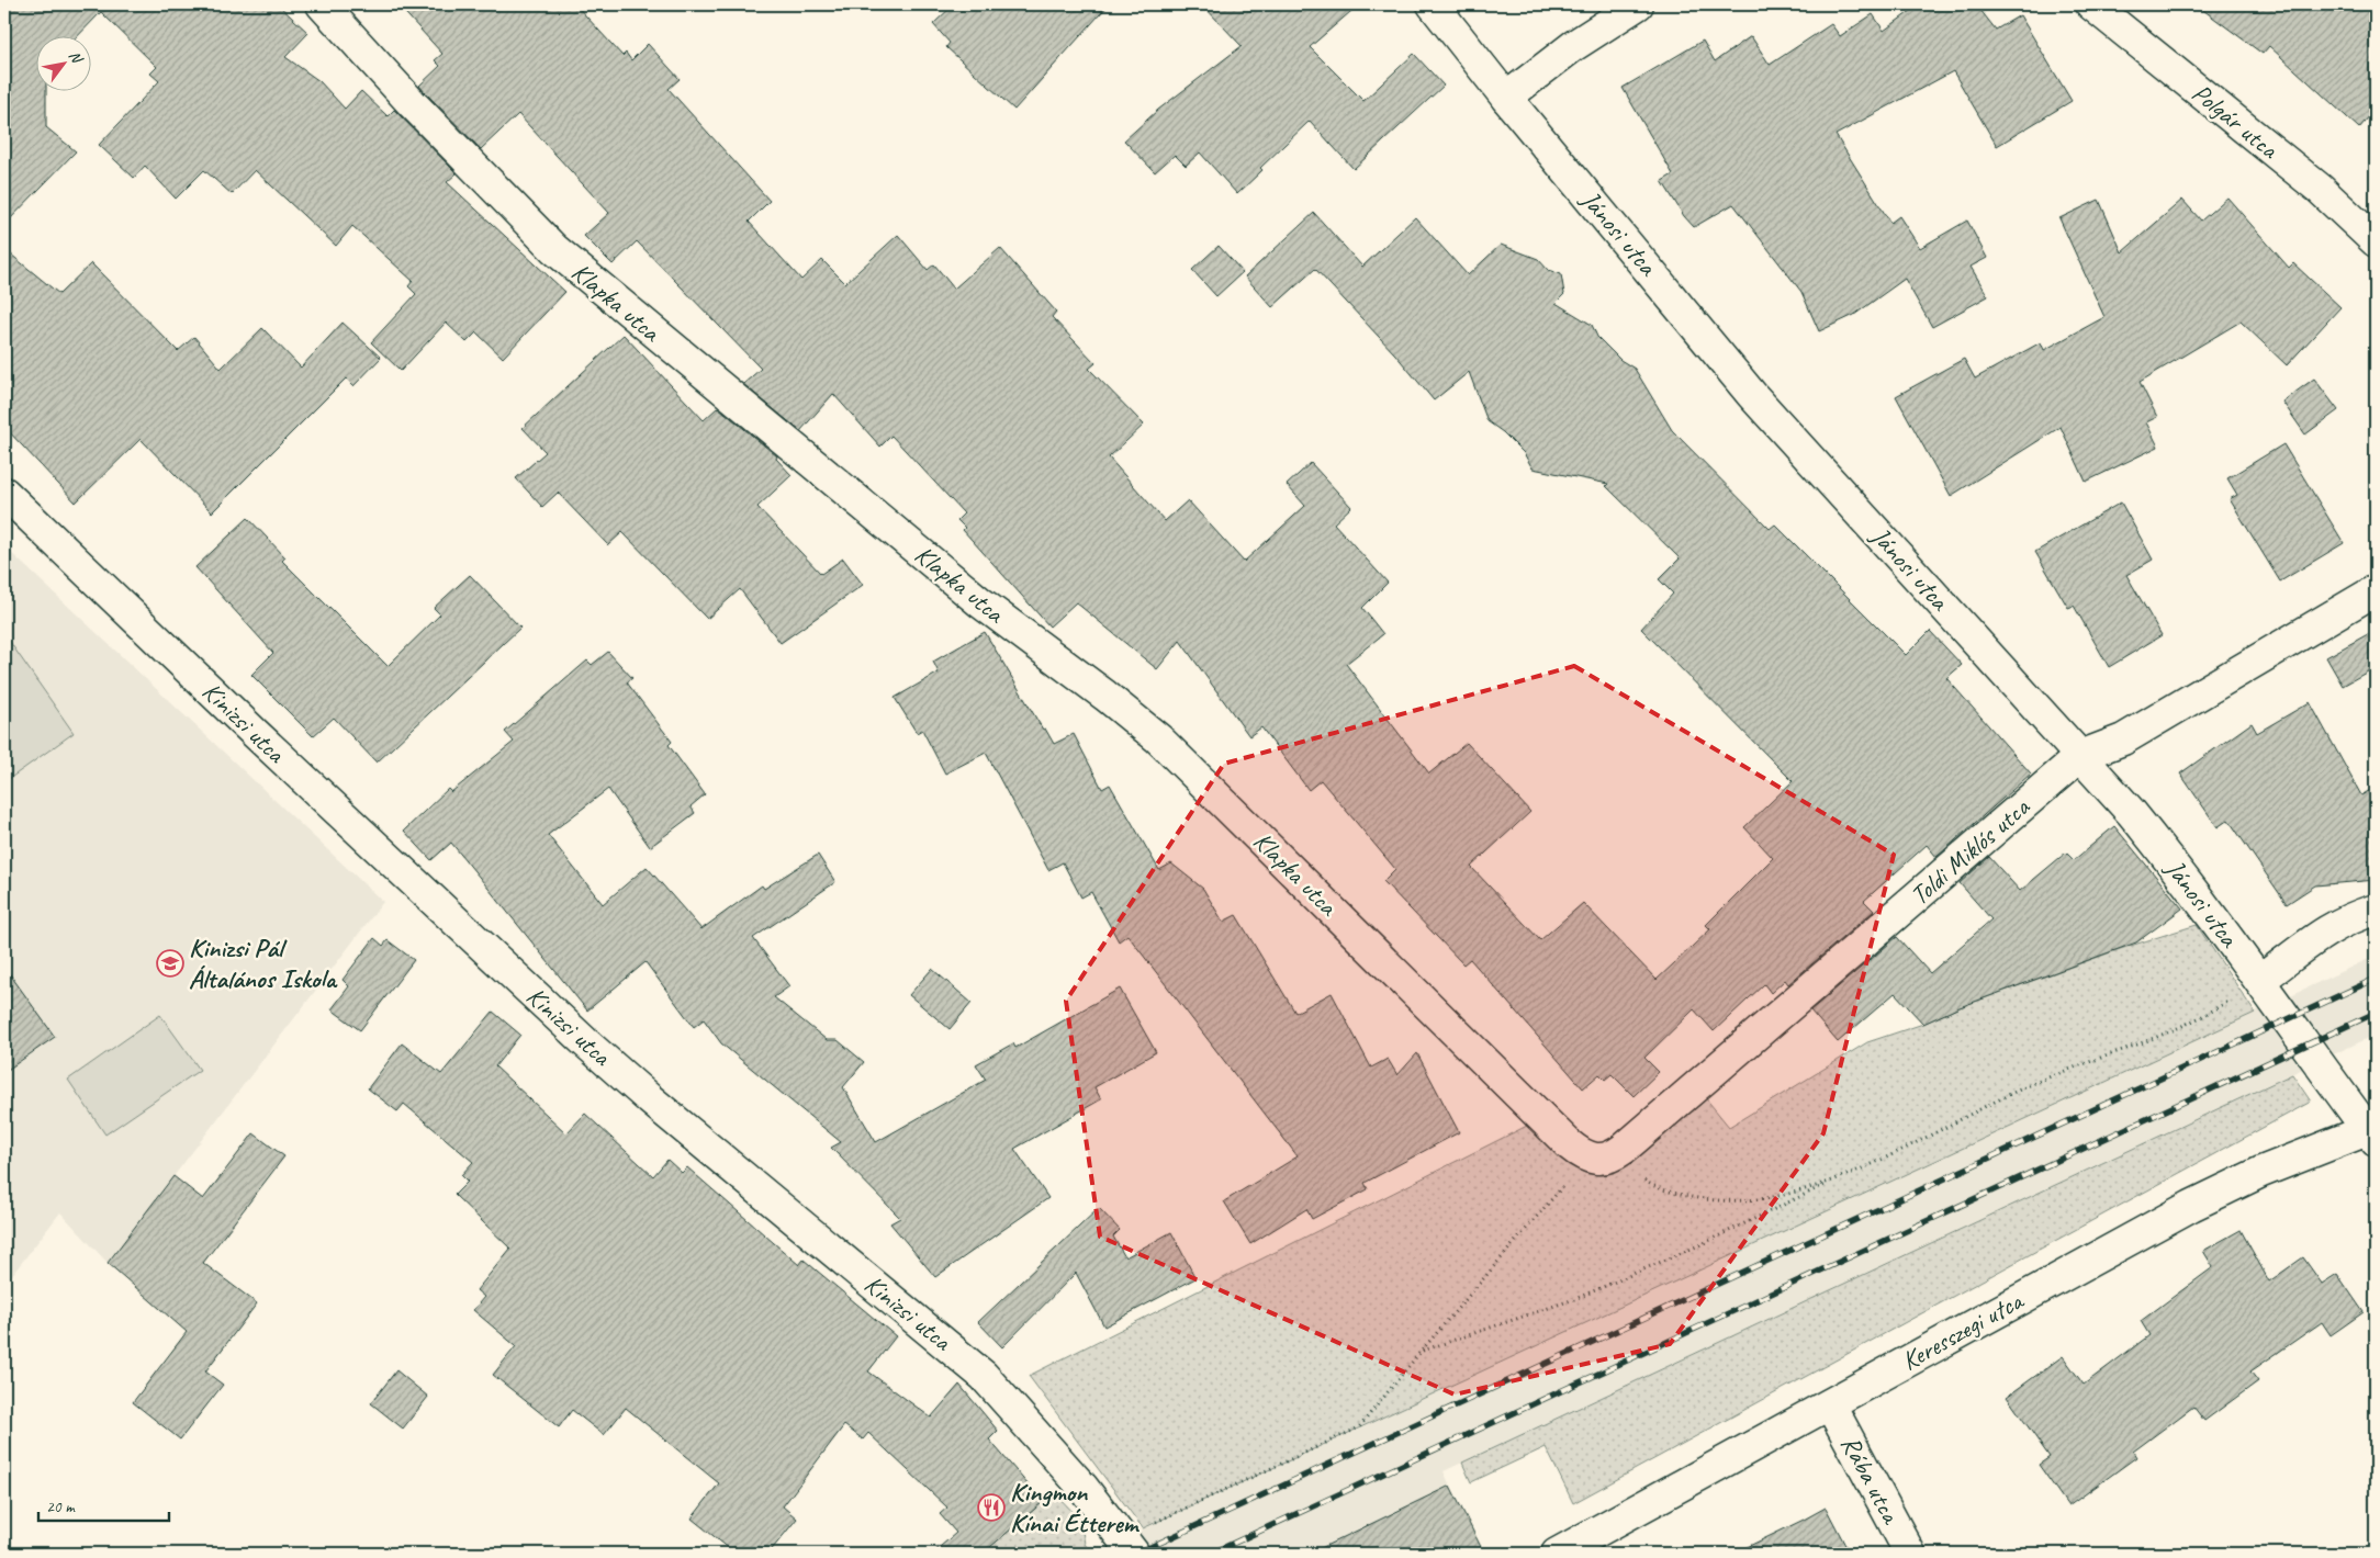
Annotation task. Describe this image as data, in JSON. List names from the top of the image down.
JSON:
{
  "streets": {
    "street": [
      "Polgár utca",
      "Jánosi utca",
      "Klapka utca",
      "Kinizsi utca",
      "Toldi Miklós utca",
      "Keresszegi utca",
      "Rába utca"
    ]
  },
  "crossings": [
    ["Jánosi utca", "Toldi Miklós utca"],
    ["Jánosi utca", "Keresszegi utca"],
    ["Klapka utca", "Toldi Miklós utca"],
    ["Keresszegi utca", "Rába utca"]
  ],
  "places": {
    "school or university": ["Kinizsi Pál Általános Iskola"],
    "restaurant": ["Kingmon Kínai Étterem"]
  },
  "scale_bar": "20 m",
  "north": "top right"
}
